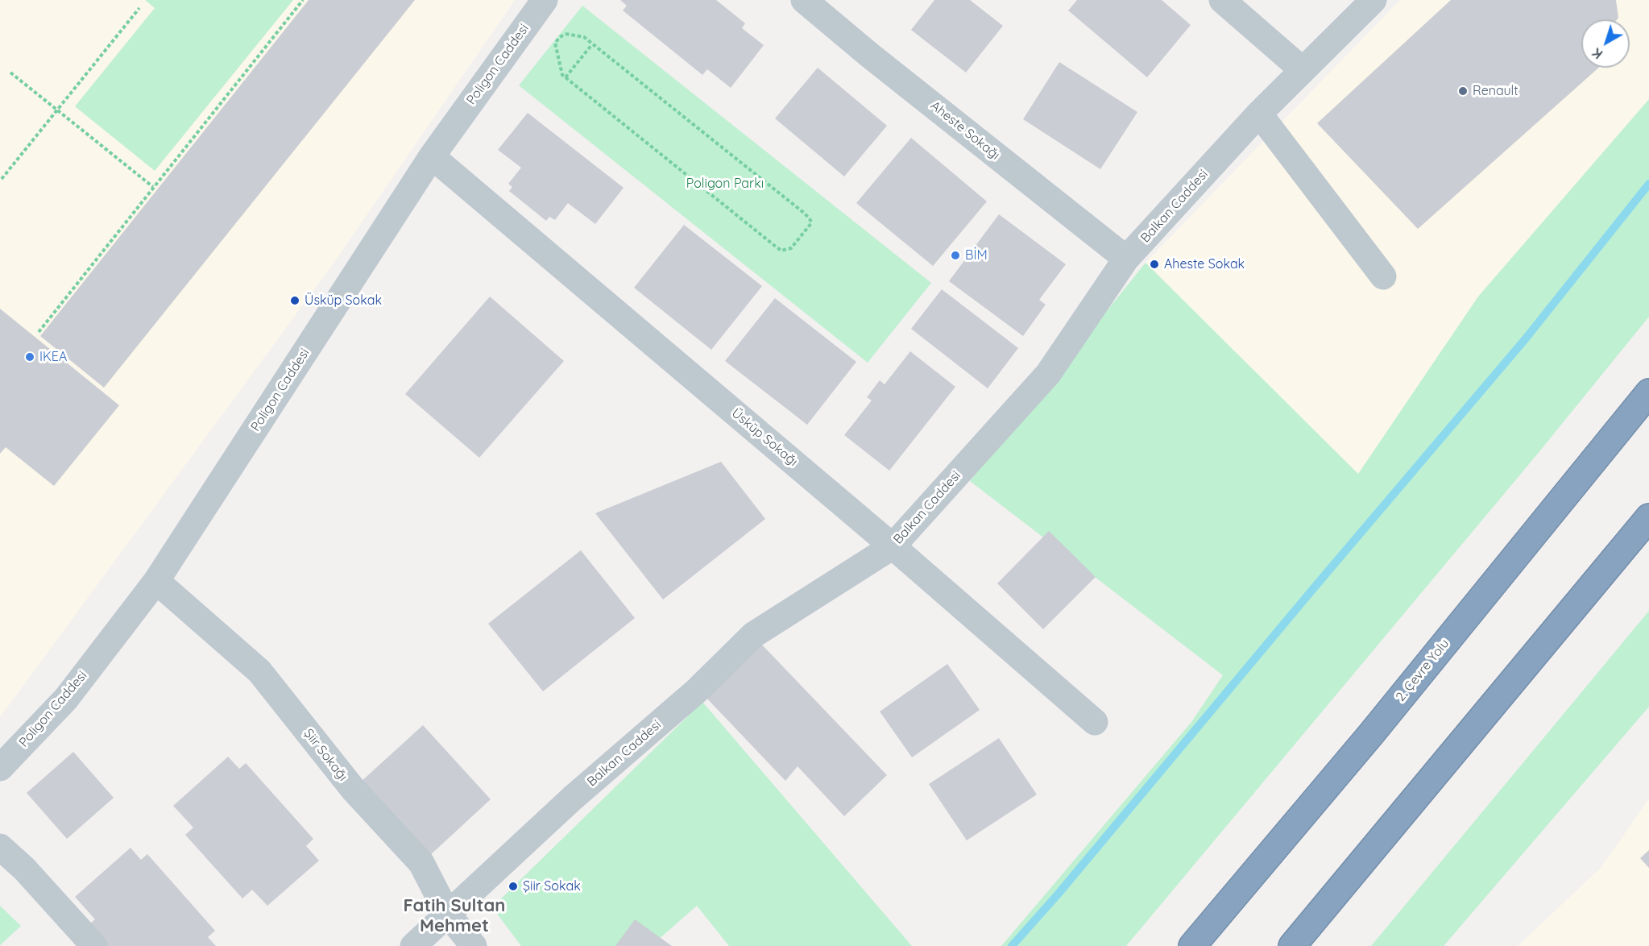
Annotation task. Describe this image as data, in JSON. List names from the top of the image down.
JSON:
{
  "streets": {
    "highway": ["2. Çevre Yolu"],
    "street": [
      "Poligon Caddesi",
      "Aheste Sokağı",
      "Balkan Caddesi",
      "Üsküp Sokağı",
      "Şiir Sokağı"
    ]
  },
  "crossings": [
    ["Poligon Caddesi", "Üsküp Sokağı"],
    ["Poligon Caddesi", "Şiir Sokağı"],
    ["Aheste Sokağı", "Balkan Caddesi"],
    ["Balkan Caddesi", "Üsküp Sokağı"],
    ["Balkan Caddesi", "Şiir Sokağı"]
  ],
  "districts": ["Fatih Sultan Mehmet"],
  "parks": ["Poligon Parkı"],
  "places": [
    "Renault",
    "BİM",
    "Aheste Sokak",
    "Üsküp Sokak",
    "IKEA",
    "Şiir Sokak"
  ],
  "north": "bottom left"
}
